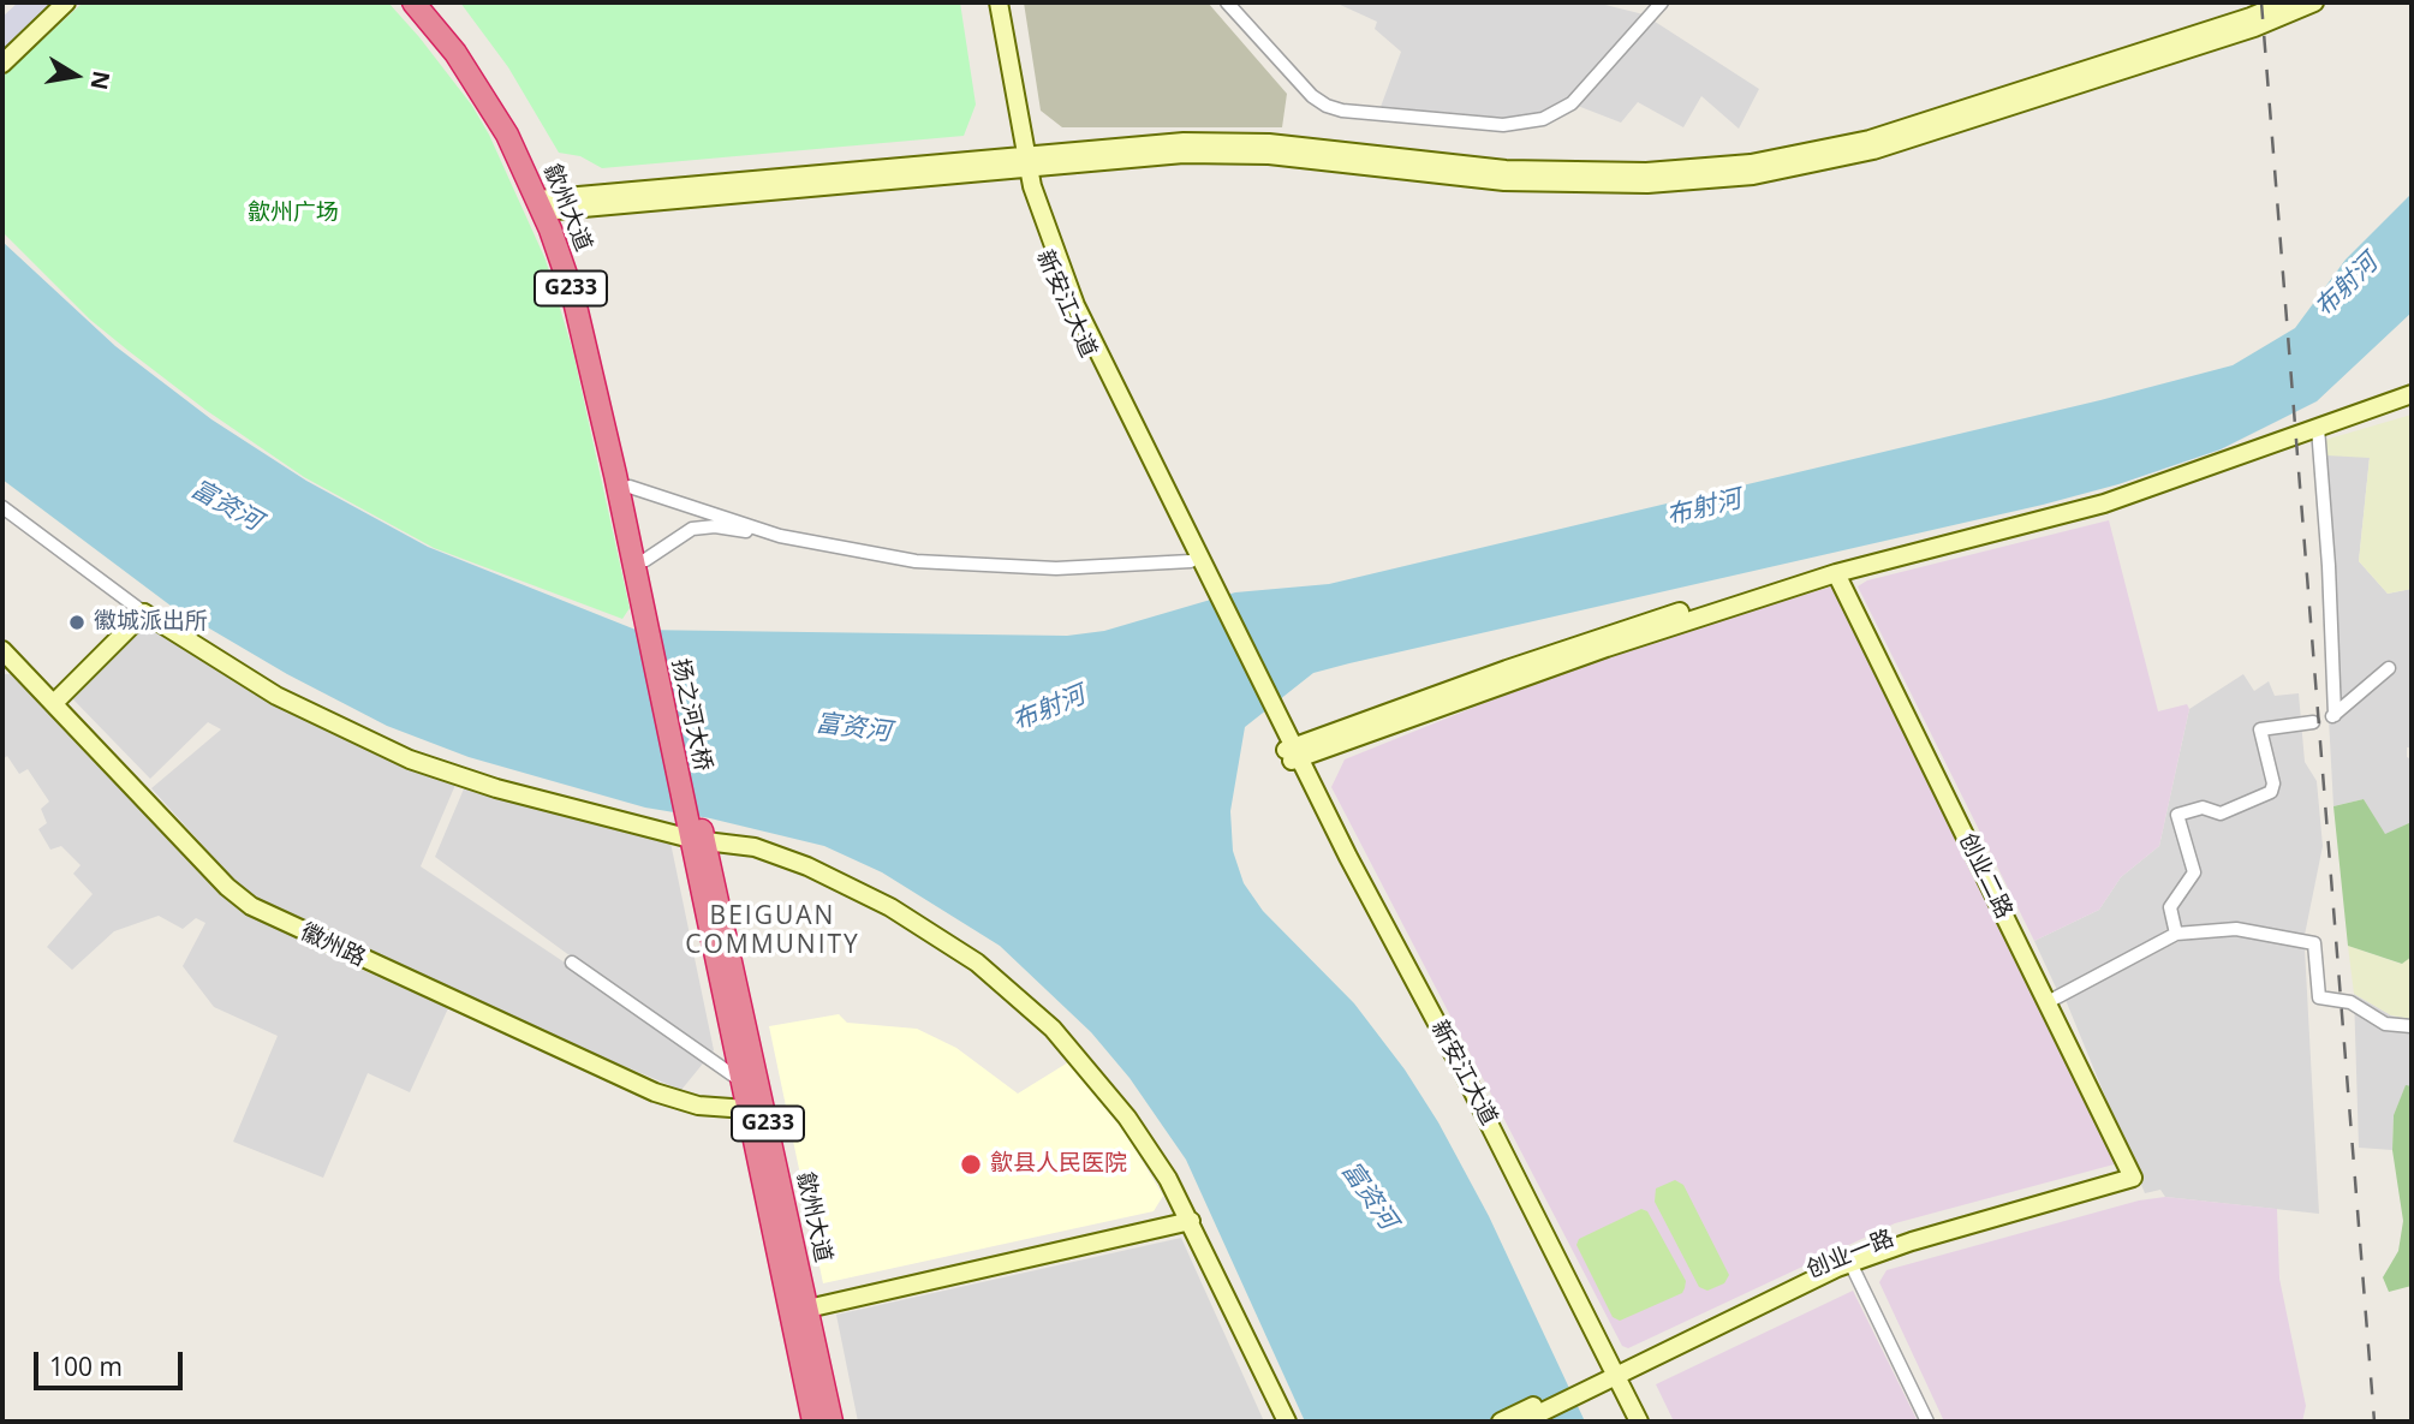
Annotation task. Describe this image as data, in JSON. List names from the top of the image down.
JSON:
{
  "streets": {
    "highway": ["歙州大道", "G233", "扬之河大桥"],
    "main road": [
      "新安江大道",
      "创业二路",
      "徽州路",
      "创业一路"
    ]
  },
  "crossings": [
    ["歙州大道", "扬之河大桥"],
    ["歙州大道", "徽州路"],
    ["新安江大道", "创业一路"],
    ["创业二路", "创业一路"]
  ],
  "districts": ["BEIGUAN COMMUNITY"],
  "water": ["布射河", "富资河"],
  "parks": ["歙州广场"],
  "places": ["徽城派出所", "歙县人民医院"],
  "scale_bar": "100 m",
  "north": "right"
}
